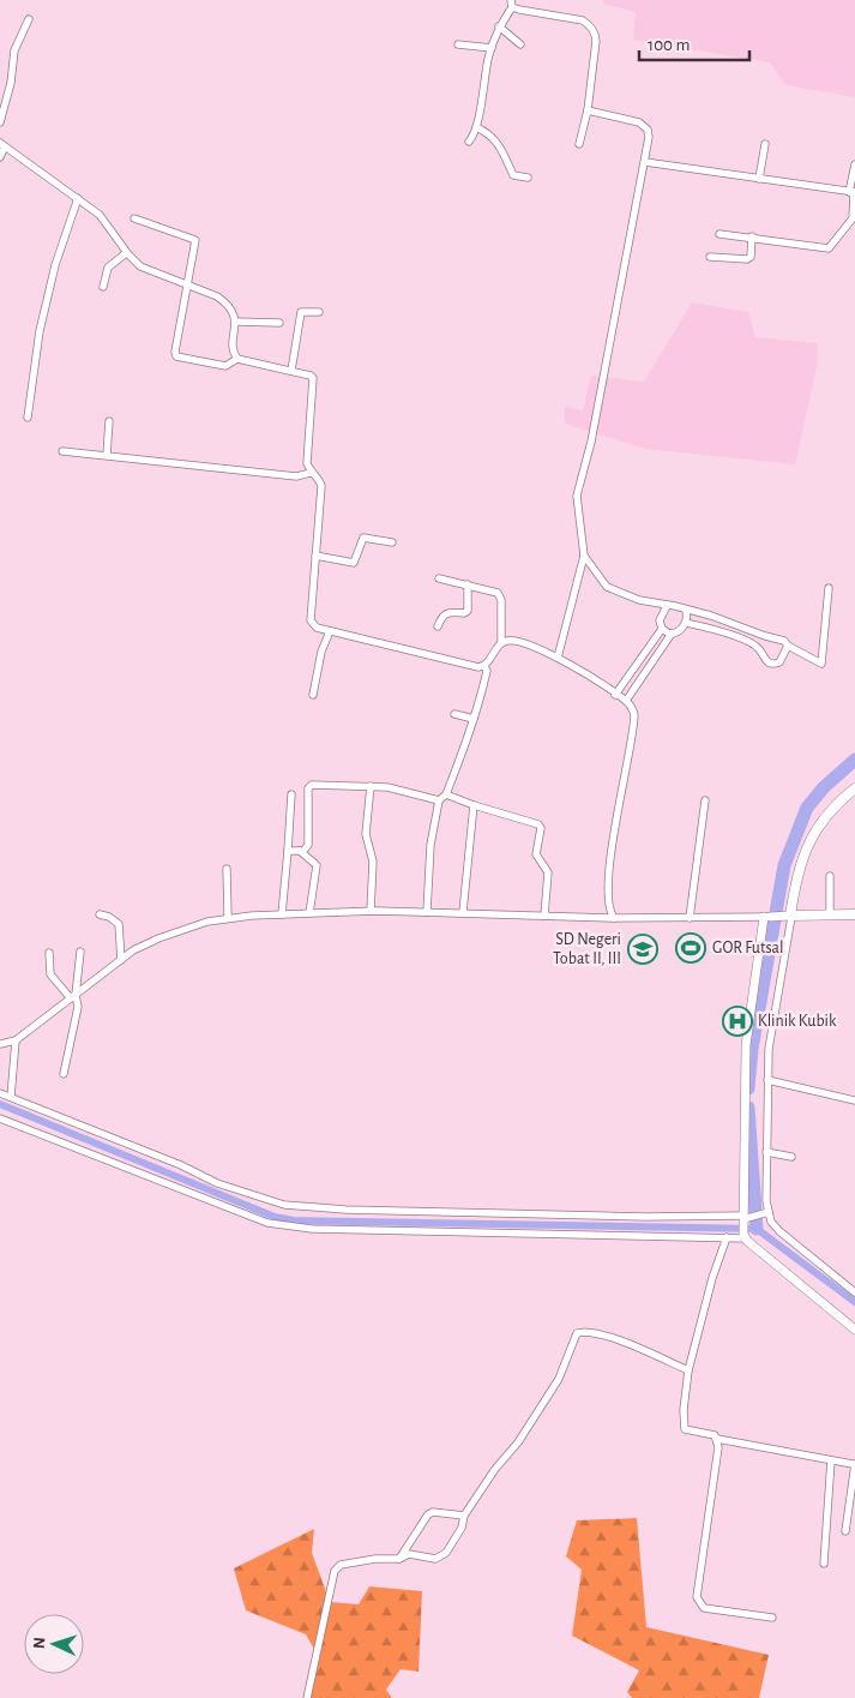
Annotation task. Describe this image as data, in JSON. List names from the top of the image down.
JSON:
{
  "places": {
    "sports": ["GOR Futsal"],
    "school or university": ["SD Negeri Tobat II, III"],
    "hospital": ["Klinik Kubik"]
  },
  "scale_bar": "100 m",
  "north": "left"
}
